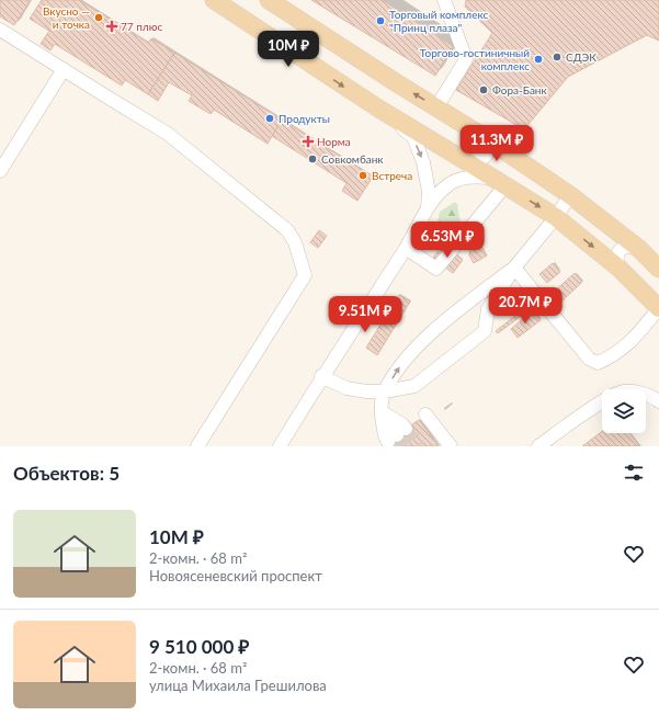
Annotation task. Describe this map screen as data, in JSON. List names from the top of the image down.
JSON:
{
  "places": {
    "other": [
      "Вкусно — и точка",
      "Торговый комплекс \"Принц плаза\"",
      "СДЭК",
      "Торгово-гостиничный комплекс",
      "Фора-Банк",
      "Продукты",
      "Совкомбанк",
      "Встреча"
    ],
    "health": ["77 плюс", "Норма"]
  },
  "page": {
    "price": [
      "10M ₽",
      "11.3M ₽",
      "6.53M ₽",
      "20.7M ₽",
      "9.51M ₽"
    ],
    "heading": "Объектов: 5",
    "list": [
      {
        "name": "10M ₽",
        "note": "2-комн. · 68 m² · Новоясеневский проспект"
      },
      {
        "name": "9 510 000 ₽",
        "note": "2-комн. · 68 m² · улица Михаила Грешилова"
      }
    ]
  }
}
